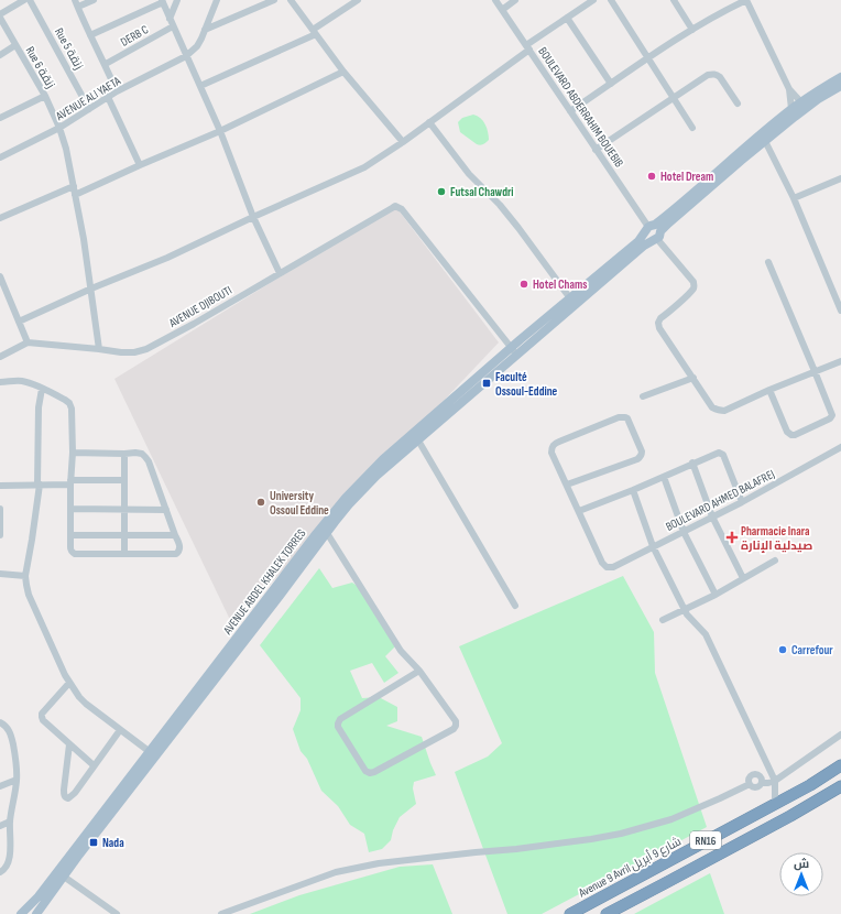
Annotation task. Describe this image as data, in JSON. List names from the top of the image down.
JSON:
{
  "streets": {
    "highway": ["RN16", "Avenue 9 Avril شارع 9 أبريل"],
    "main road": ["AVENUE ABDEL KHALEK TORRES"],
    "street": [
      "DERB C",
      "Rue 5 زنقة",
      "Rue 6 زنقة",
      "AVENUE ALI YAETA",
      "BOULEVARD ABDERRAHIM BOUEBIB",
      "AVENUE DJIBOUTI",
      "BOULEVARD AHMED BALAFREJ"
    ]
  },
  "crossings": [
    ["Rue 5 زنقة", "AVENUE ALI YAETA"],
    ["Rue 6 زنقة", "AVENUE ALI YAETA"],
    ["Rue 6 زنقة", "AVENUE DJIBOUTI"],
    ["BOULEVARD ABDERRAHIM BOUEBIB", "AVENUE ABDEL KHALEK TORRES"],
    ["AVENUE DJIBOUTI", "AVENUE ABDEL KHALEK TORRES"]
  ],
  "places": {
    "other": [
      "Hotel Dream",
      "Futsal Chawdri",
      "Hotel Chams",
      "University Ossoul Eddine",
      "Carrefour"
    ],
    "transit": ["Faculté Ossoul-Eddine", "Nada"],
    "health": ["Pharmacie Inara صيدلية الإنارة"]
  },
  "north": "top"
}
